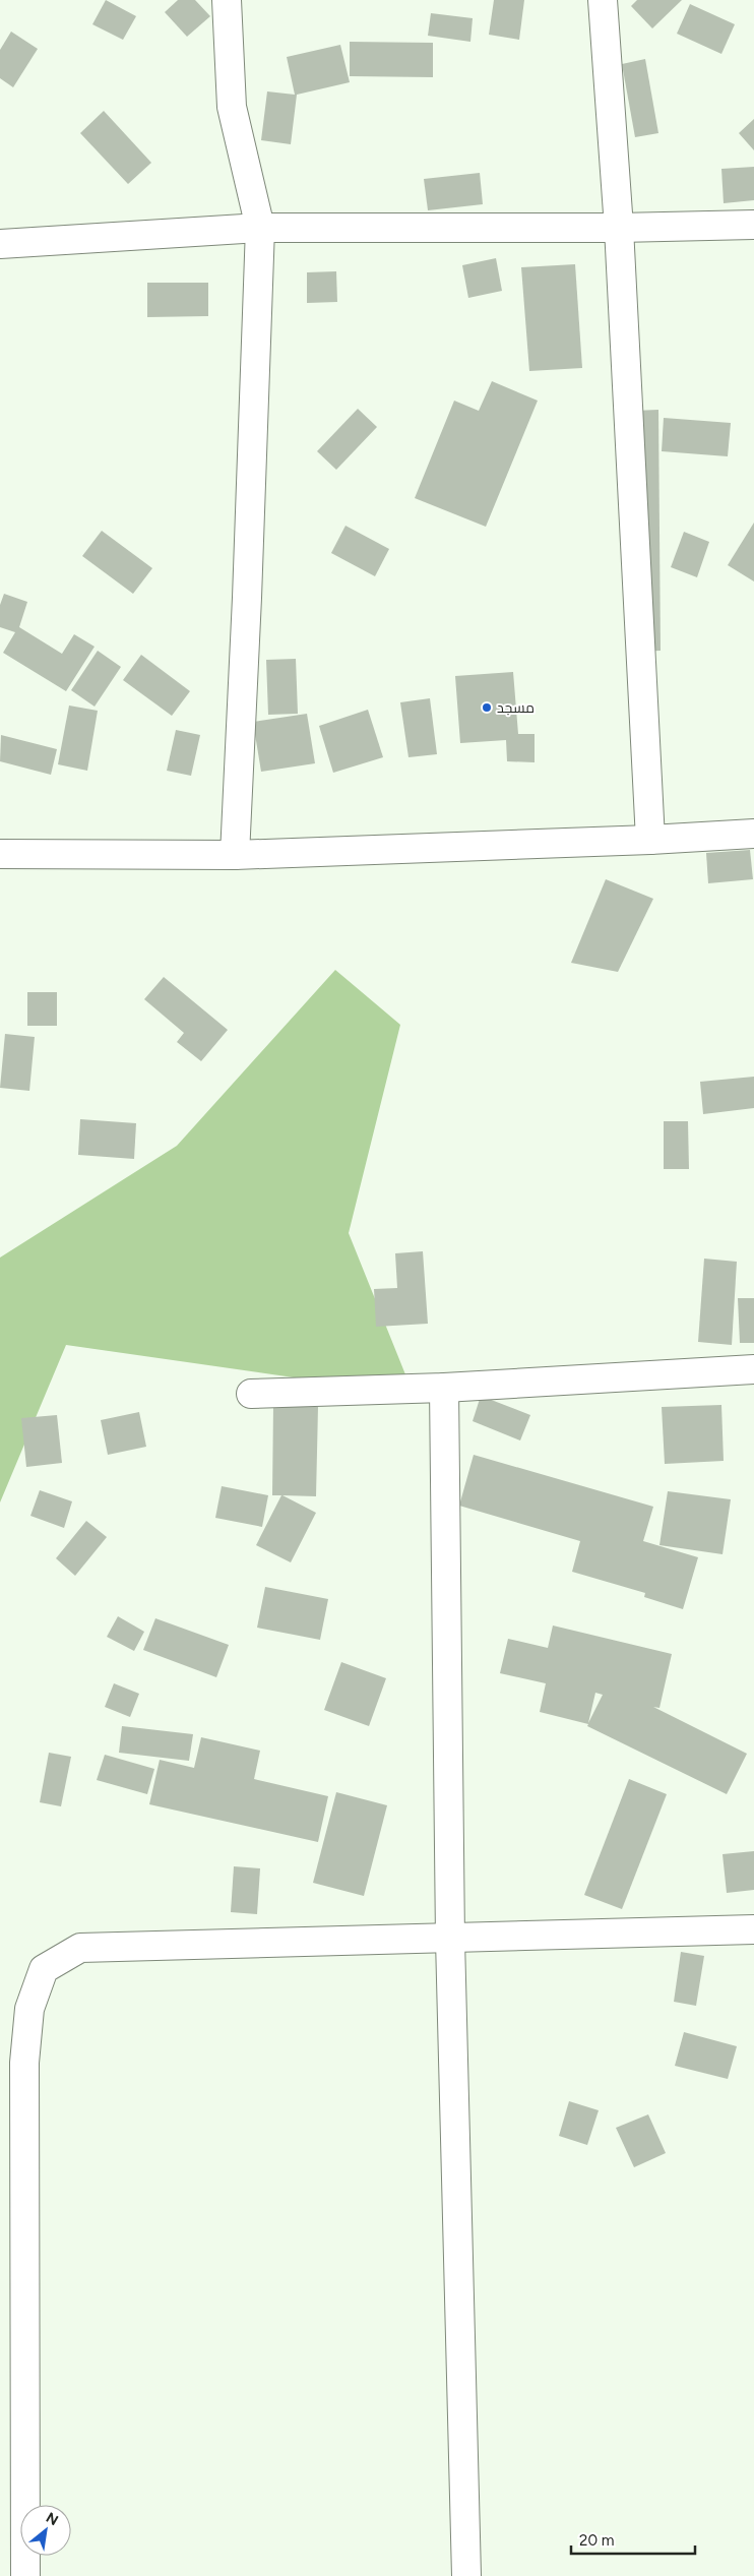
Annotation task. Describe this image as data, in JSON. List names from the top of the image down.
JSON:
{
  "places": ["مسجد"],
  "scale_bar": "20 m",
  "north": "top right"
}
